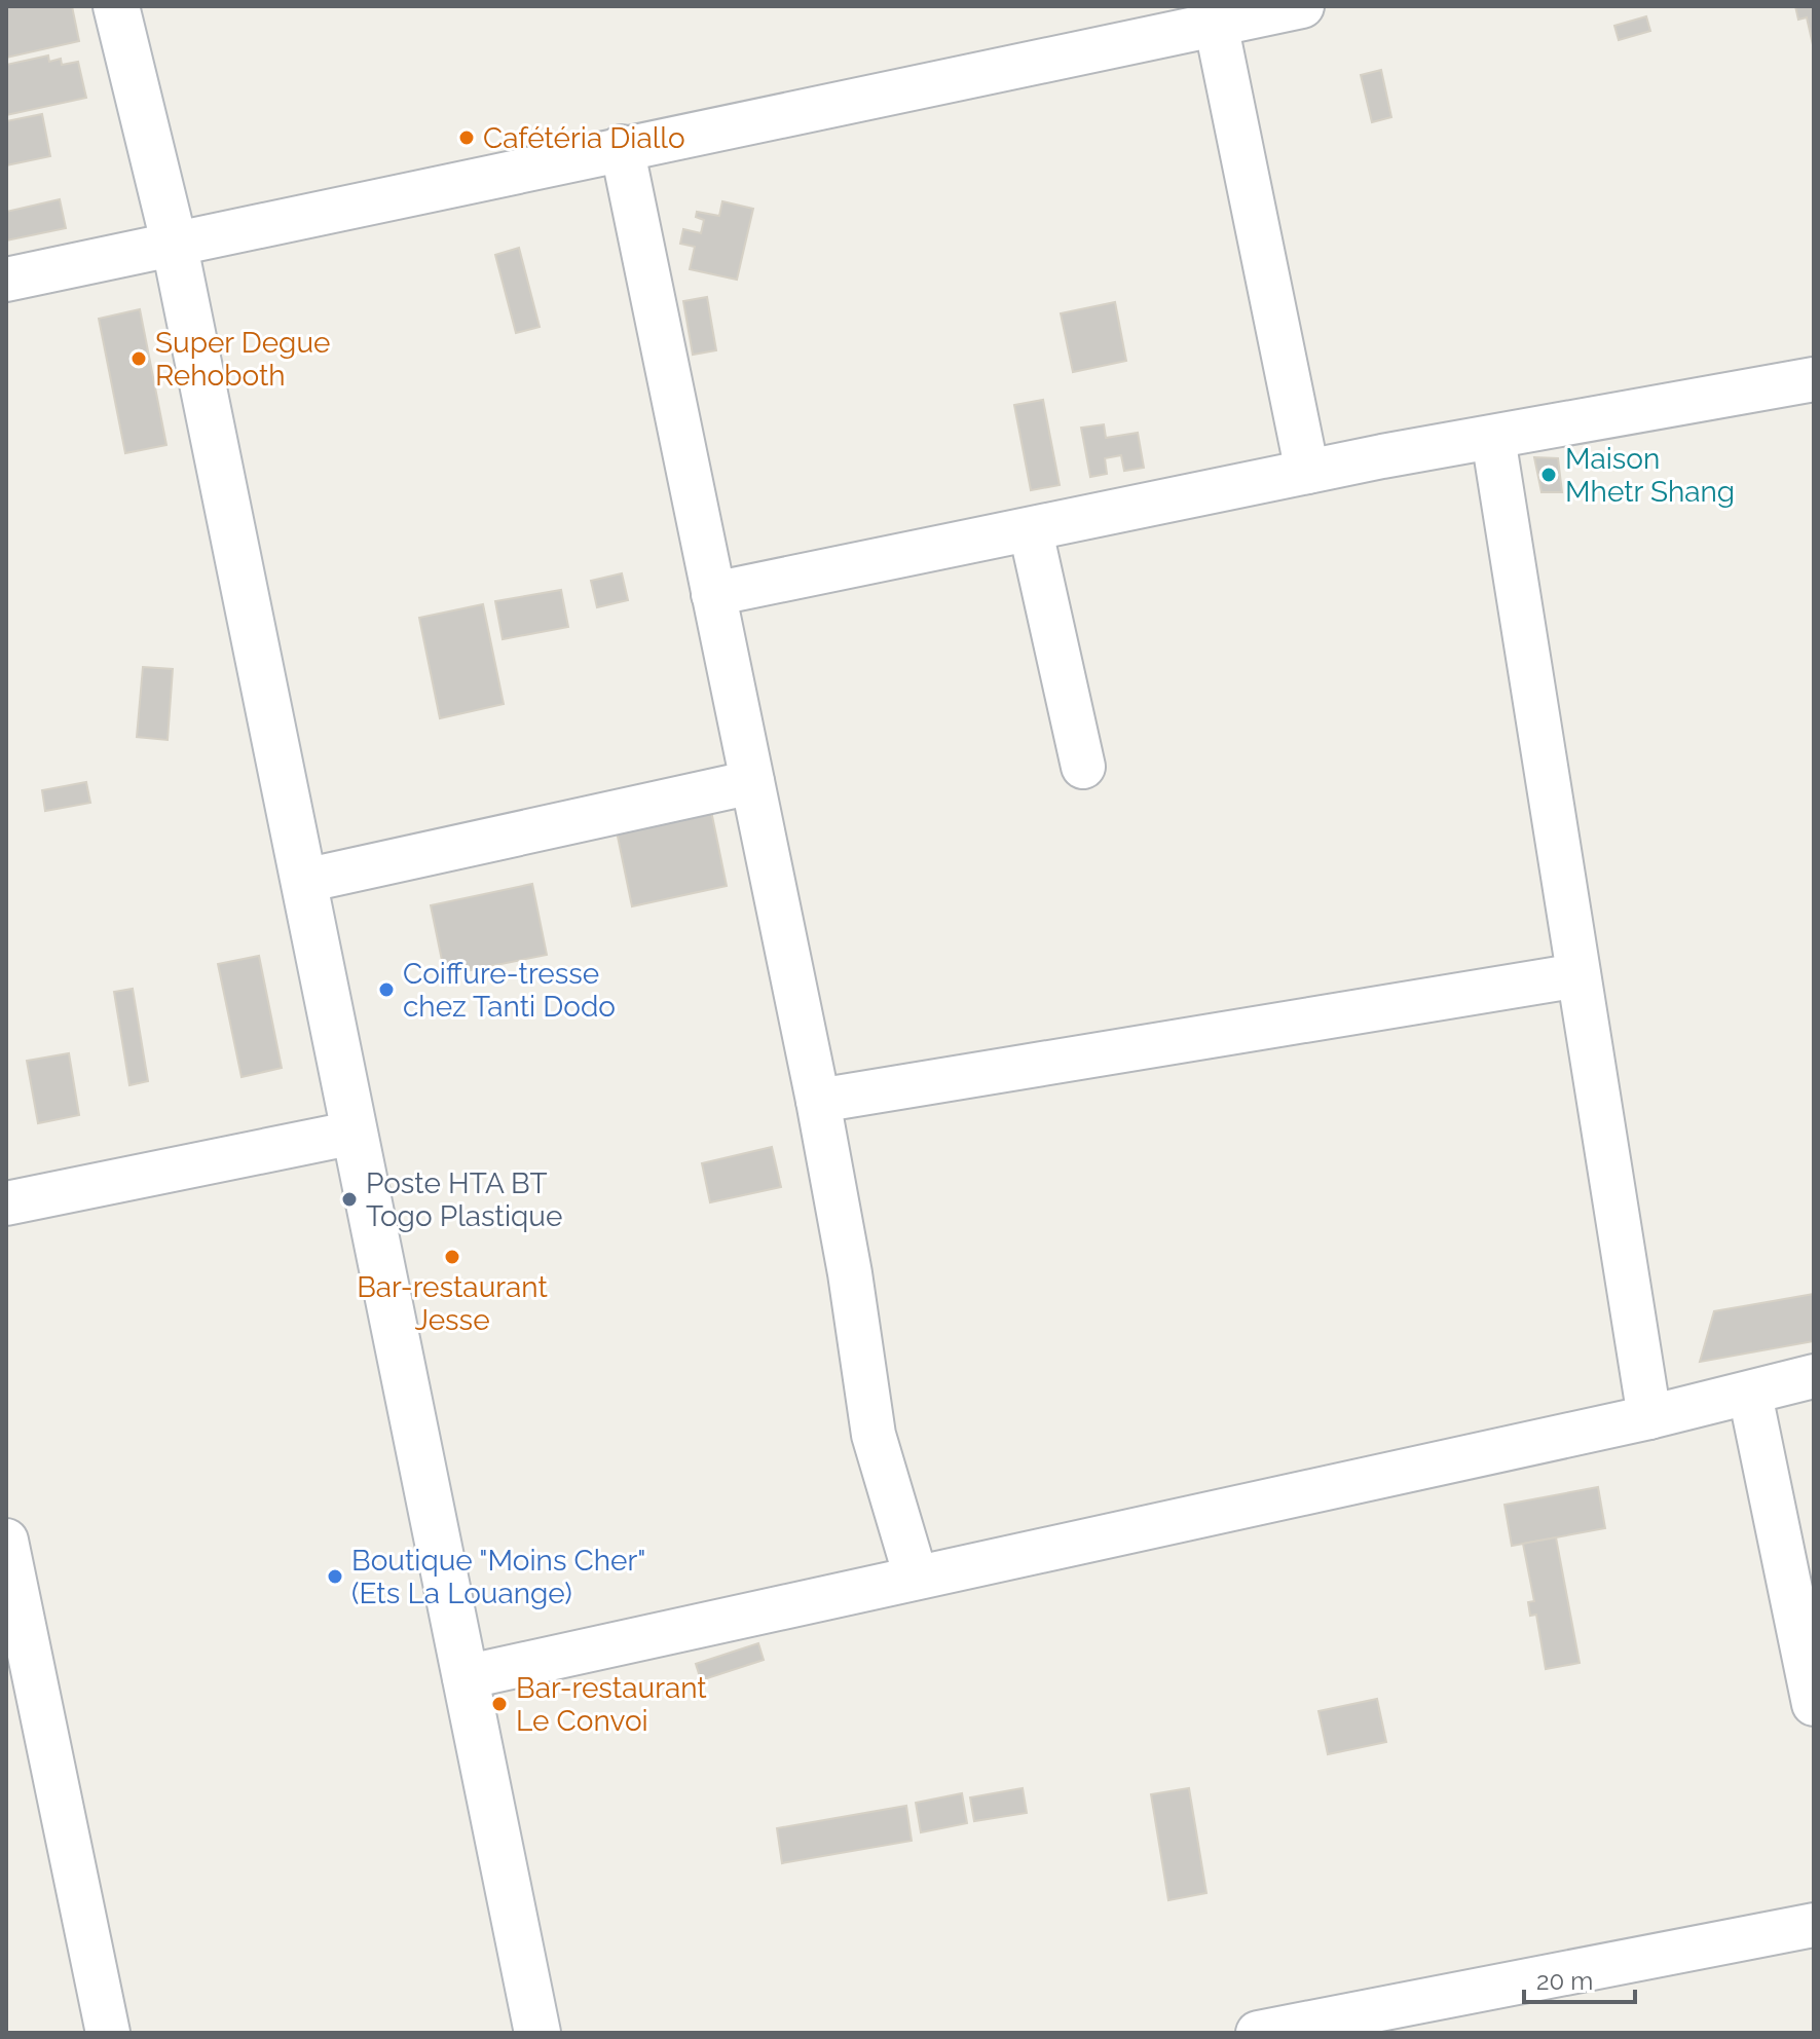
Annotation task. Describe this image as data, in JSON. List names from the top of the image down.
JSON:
{
  "places": [
    "Cafétéria Diallo",
    "Super Degue Rehoboth",
    "Maison Mhetr Shang",
    "Coiffure-tresse chez Tanti Dodo",
    "Poste HTA BT Togo Plastique",
    "Bar-restaurant Jesse",
    "Boutique \"Moins Cher\" (Ets La Louange)",
    "Bar-restaurant Le Convoi"
  ],
  "scale_bar": "20 m"
}
